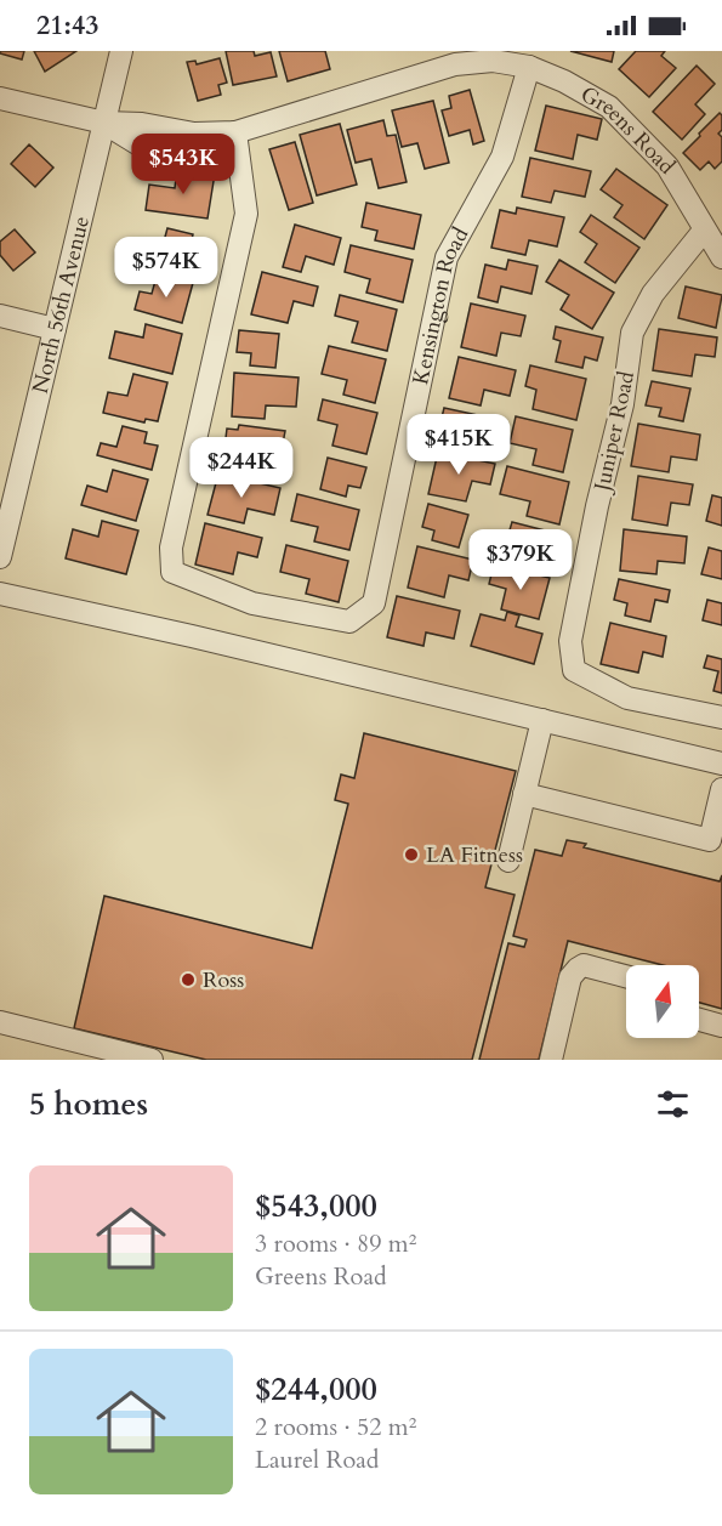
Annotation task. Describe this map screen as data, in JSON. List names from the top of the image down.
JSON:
{
  "streets": {
    "street": [
      "Greens Road",
      "North 56th Avenue",
      "Kensington Road",
      "Juniper Road"
    ]
  },
  "crossings": [
    ["Greens Road", "North 56th Avenue"],
    ["Greens Road", "Kensington Road"],
    ["Greens Road", "Juniper Road"]
  ],
  "places": ["LA Fitness", "Ross"],
  "north": "top",
  "page": {
    "status": "21:43",
    "price": [
      "$543K",
      "$574K",
      "$415K",
      "$244K",
      "$379K"
    ],
    "heading": "5 homes",
    "list": [
      {
        "name": "$543,000",
        "note": "3 rooms · 89 m² · Greens Road"
      },
      {
        "name": "$244,000",
        "note": "2 rooms · 52 m² · Laurel Road"
      }
    ]
  }
}
